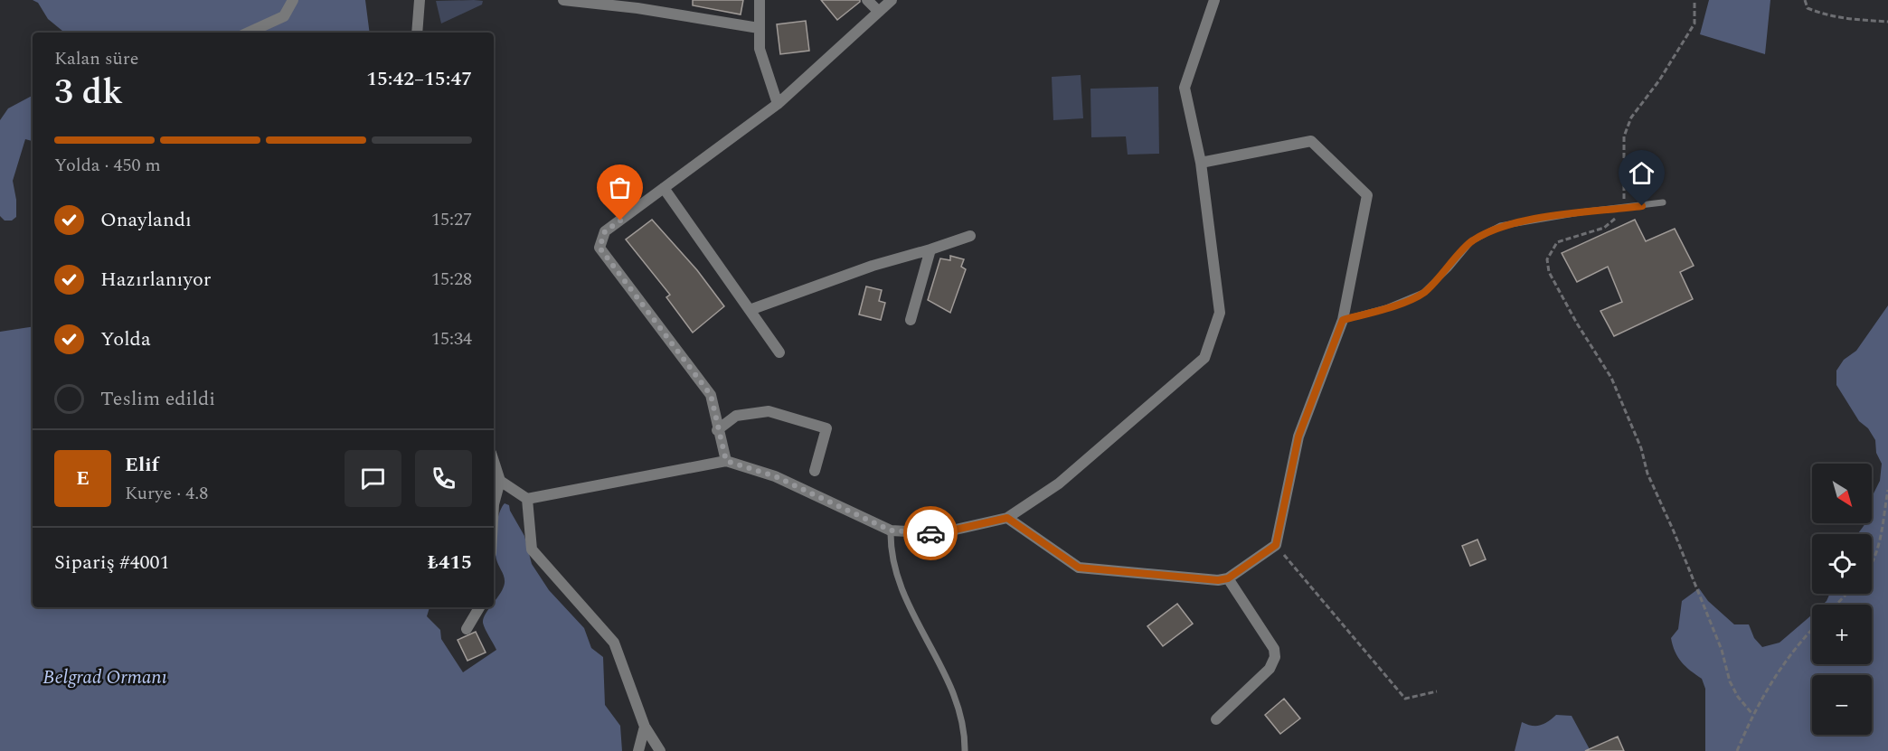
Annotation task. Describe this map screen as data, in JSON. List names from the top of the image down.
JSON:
{
  "parks": ["Belgrad Ormanı"],
  "north": "bottom right",
  "page": {
    "heading": ["3 dk", "Kalan süre", "15:42–15:47"],
    "panel": [
      "Elif",
      "Kurye · 4.8",
      "Sipariş #4001",
      "₺415"
    ],
    "bar": "Yolda · 450 m",
    "list": [
      ["Onaylandı", "15:27"],
      ["Hazırlanıyor", "15:28"],
      ["Yolda", "15:34"],
      "Teslim edildi"
    ],
    "round": "E",
    "map_buttons": ["+", "−"]
  }
}
